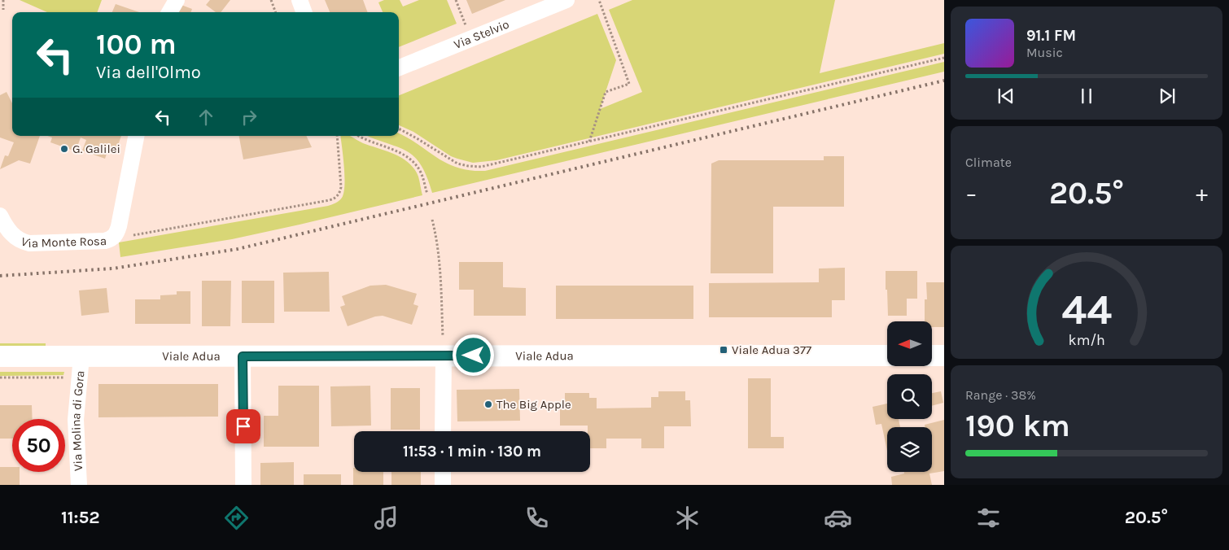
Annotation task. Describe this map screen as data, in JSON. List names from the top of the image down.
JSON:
{
  "streets": {
    "main road": ["Viale Adua"],
    "street": ["Via Stelvio", "Via Monte Rosa", "Via Molina di Gora"]
  },
  "crossings": [
    ["Viale Adua", "Via Molina di Gora"]
  ],
  "places": {
    "other": ["G. Galilei", "The Big Apple"],
    "transit": ["Viale Adua 377"]
  },
  "north": "left",
  "page": {
    "turn": ["100 m", "Via dell'Olmo"],
    "song": ["91.1 FM", "Music"],
    "tile": [
      "Climate",
      ["Range · 38%", "190 km"]
    ],
    "heat": ["−", "20.5°", "+"],
    "limit": "50",
    "trip": "11:53 · 1 min · 130 m",
    "tabs": ["11:52", "20.5°"],
    "gauge": ["44", "km/h"]
  }
}
